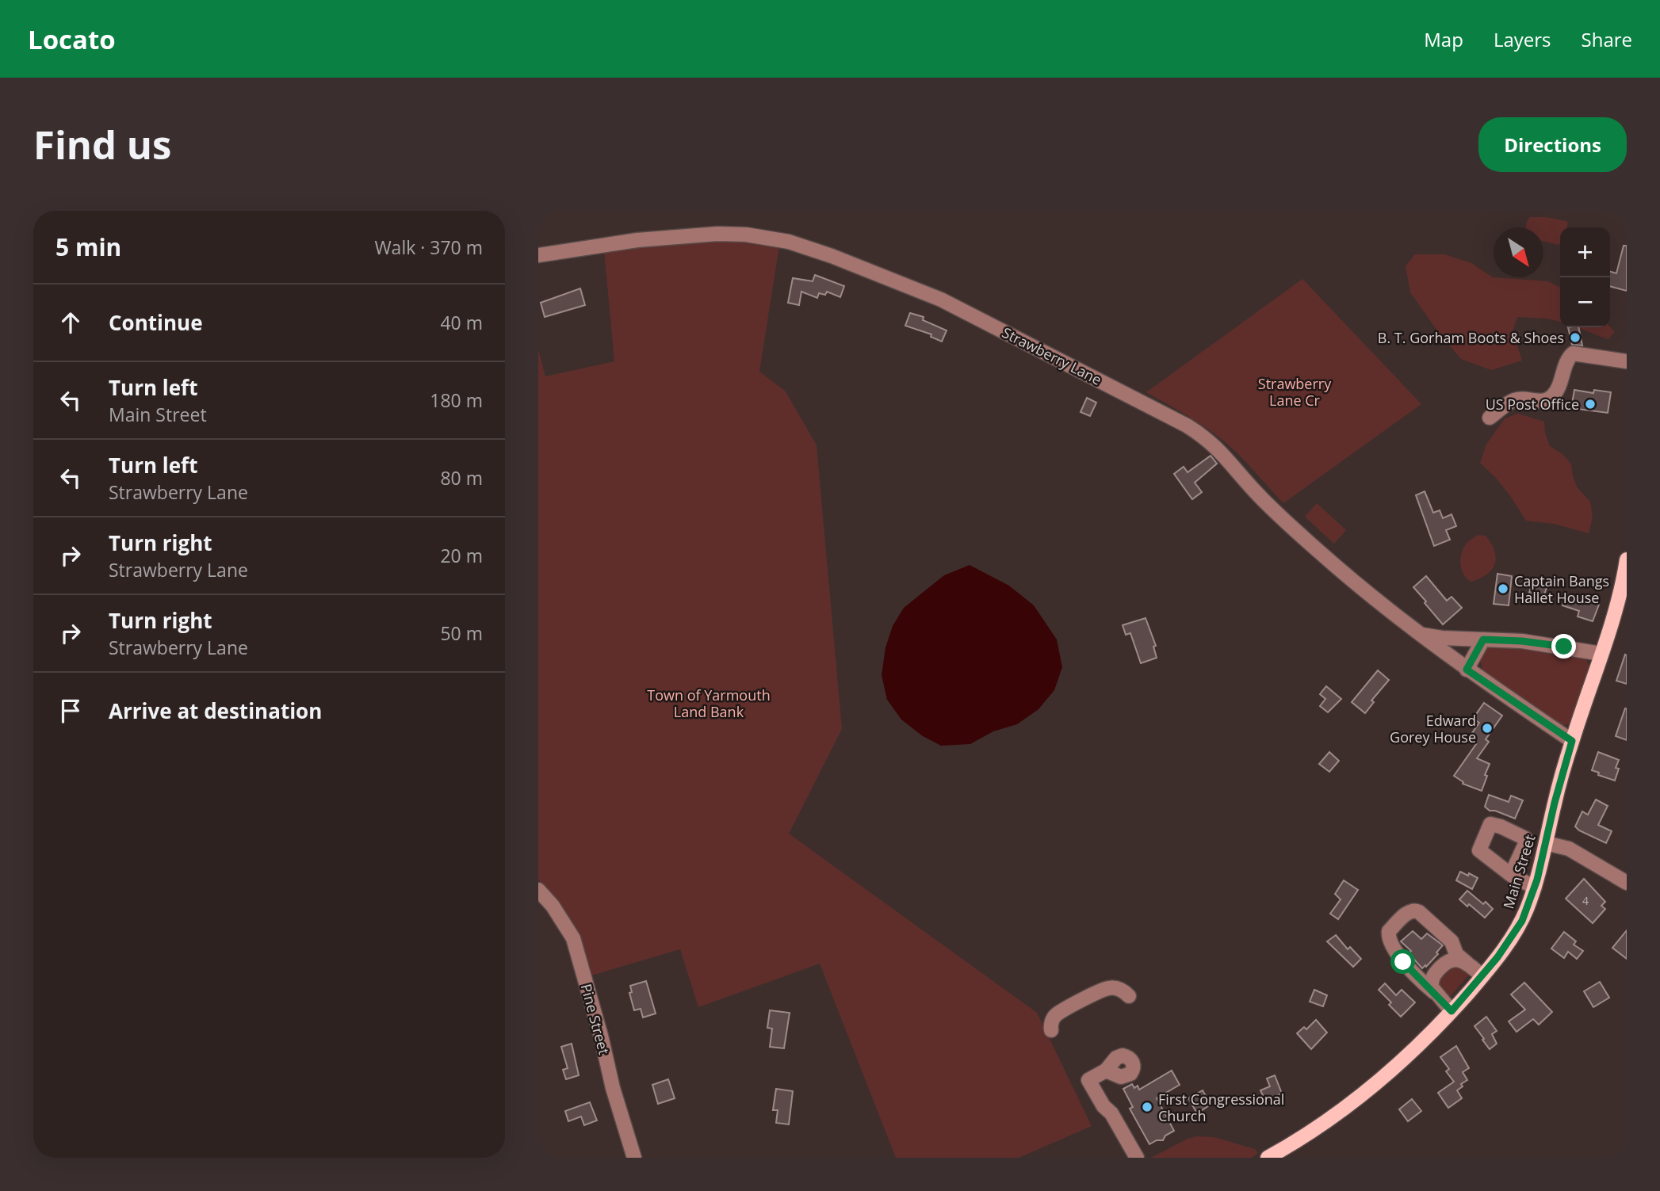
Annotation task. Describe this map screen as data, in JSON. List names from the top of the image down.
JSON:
{
  "streets": {
    "main road": ["Main Street"],
    "street": ["Strawberry Lane", "Pine Street"]
  },
  "crossings": [
    ["Strawberry Lane", "Main Street"]
  ],
  "parks": ["Strawberry Lane Cr", "Town of Yarmouth Land Bank"],
  "places": [
    "B. T. Gorham Boots & Shoes",
    "US Post Office",
    "Captain Bangs Hallet House",
    "Edward Gorey House",
    "First Congressional Church"
  ],
  "house_numbers": ["4"],
  "north": "bottom right",
  "page": {
    "header": "Locato",
    "nav": ["Map", "Layers", "Share"],
    "buttons": "Directions",
    "title": "Find us",
    "heading": ["5 min", "Walk · 370 m"],
    "map_buttons": ["+", "−"],
    "list": [
      ["Continue", "40 m"],
      ["Turn left", "Main Street", "180 m"],
      ["Turn left", "Strawberry Lane", "80 m"],
      ["Turn right", "Strawberry Lane", "20 m"],
      ["Turn right", "Strawberry Lane", "50 m"],
      "Arrive at destination"
    ]
  }
}
